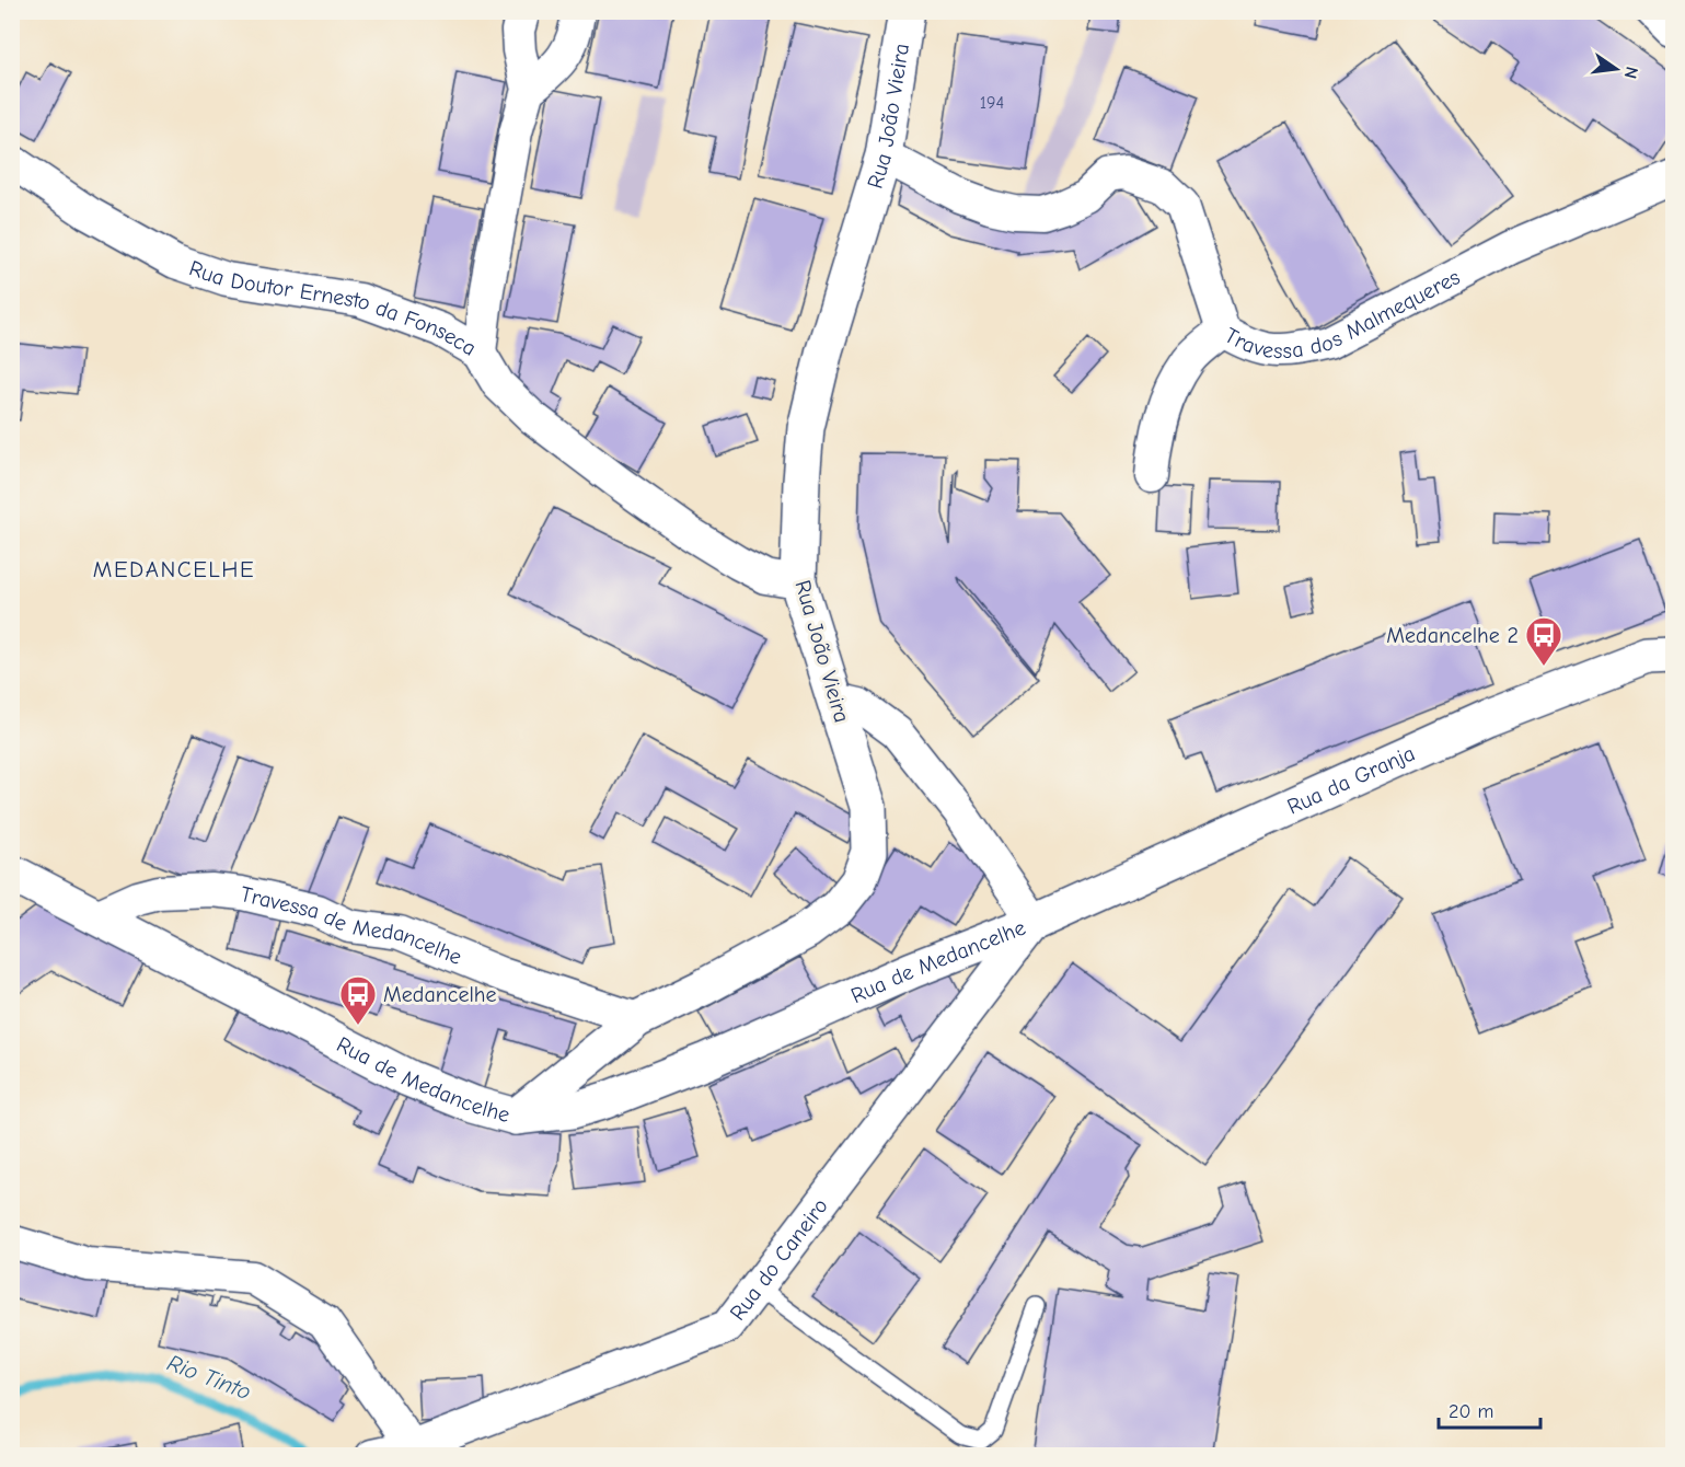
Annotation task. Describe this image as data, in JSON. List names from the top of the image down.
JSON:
{
  "streets": {
    "street": [
      "Rua João Vieira",
      "Travessa dos Malmequeres",
      "Rua Doutor Ernesto da Fonseca",
      "Rua da Granja",
      "Travessa de Medancelhe",
      "Rua de Medancelhe",
      "Rua do Caneiro"
    ]
  },
  "crossings": [
    ["Rua João Vieira", "Travessa dos Malmequeres"],
    ["Rua João Vieira", "Rua Doutor Ernesto da Fonseca"],
    ["Rua João Vieira", "Travessa de Medancelhe"],
    ["Rua João Vieira", "Rua de Medancelhe"],
    ["Rua da Granja", "Rua de Medancelhe"],
    ["Rua da Granja", "Rua do Caneiro"],
    ["Travessa de Medancelhe", "Rua de Medancelhe"],
    ["Rua de Medancelhe", "Rua do Caneiro"]
  ],
  "districts": ["MEDANCELHE"],
  "water": ["Rio Tinto"],
  "places": {
    "bus stop": ["Medancelhe 2", "Medancelhe"]
  },
  "house_numbers": ["194"],
  "scale_bar": "20 m",
  "north": "right"
}
